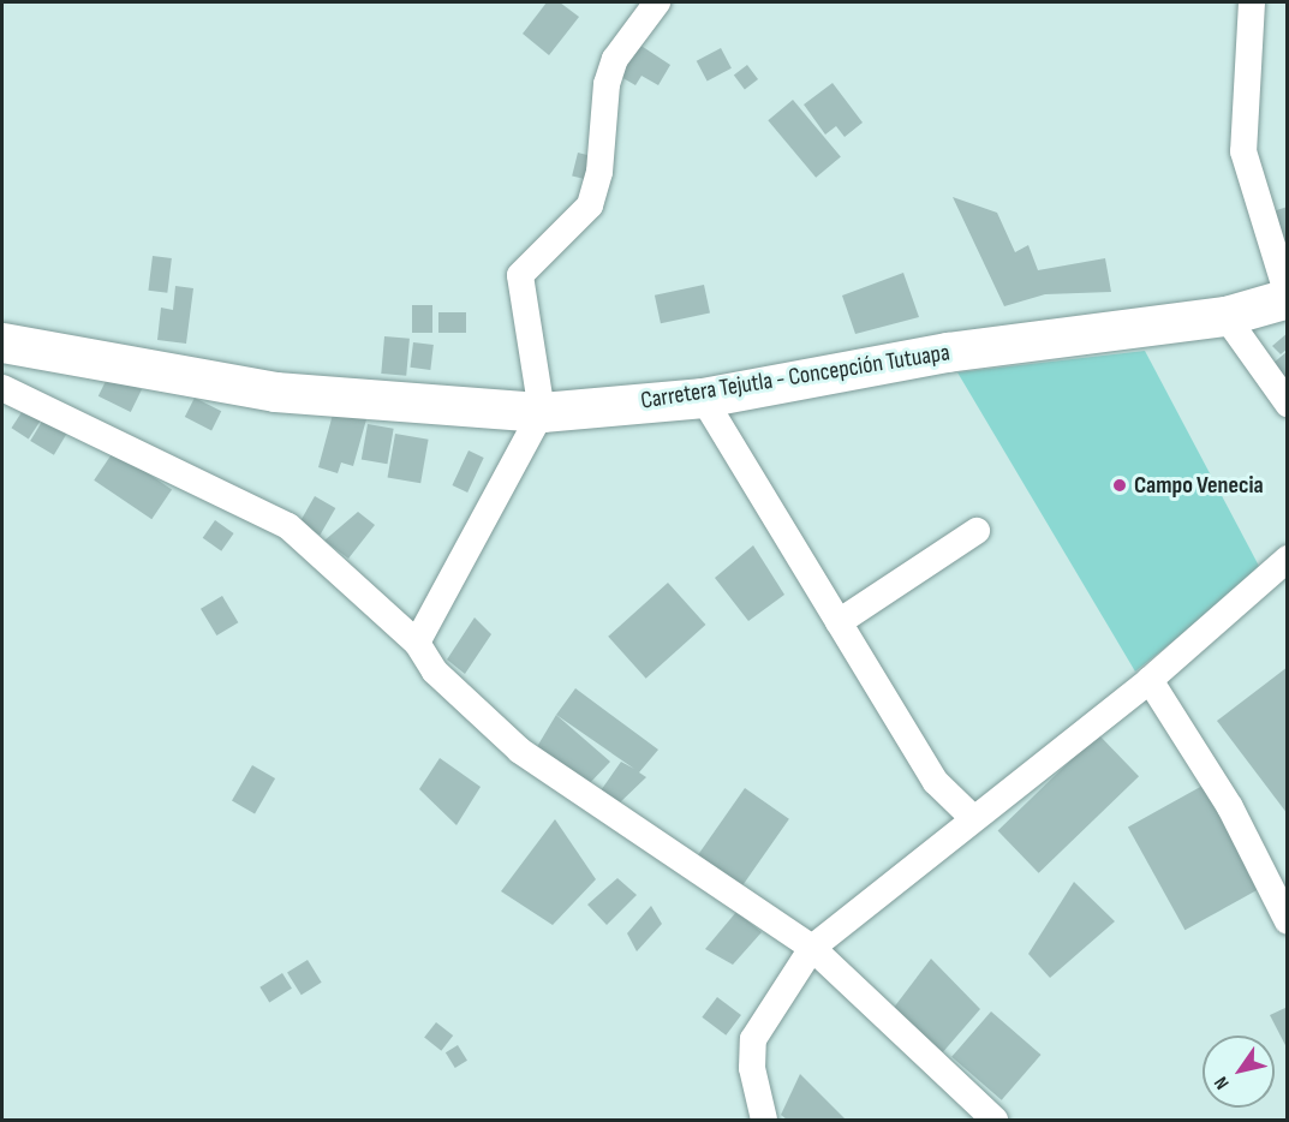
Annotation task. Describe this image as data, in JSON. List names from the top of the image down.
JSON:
{
  "streets": {
    "street": ["Carretera Tejutla - Concepción Tutuapa"]
  },
  "places": ["Campo Venecia"],
  "north": "bottom left"
}
